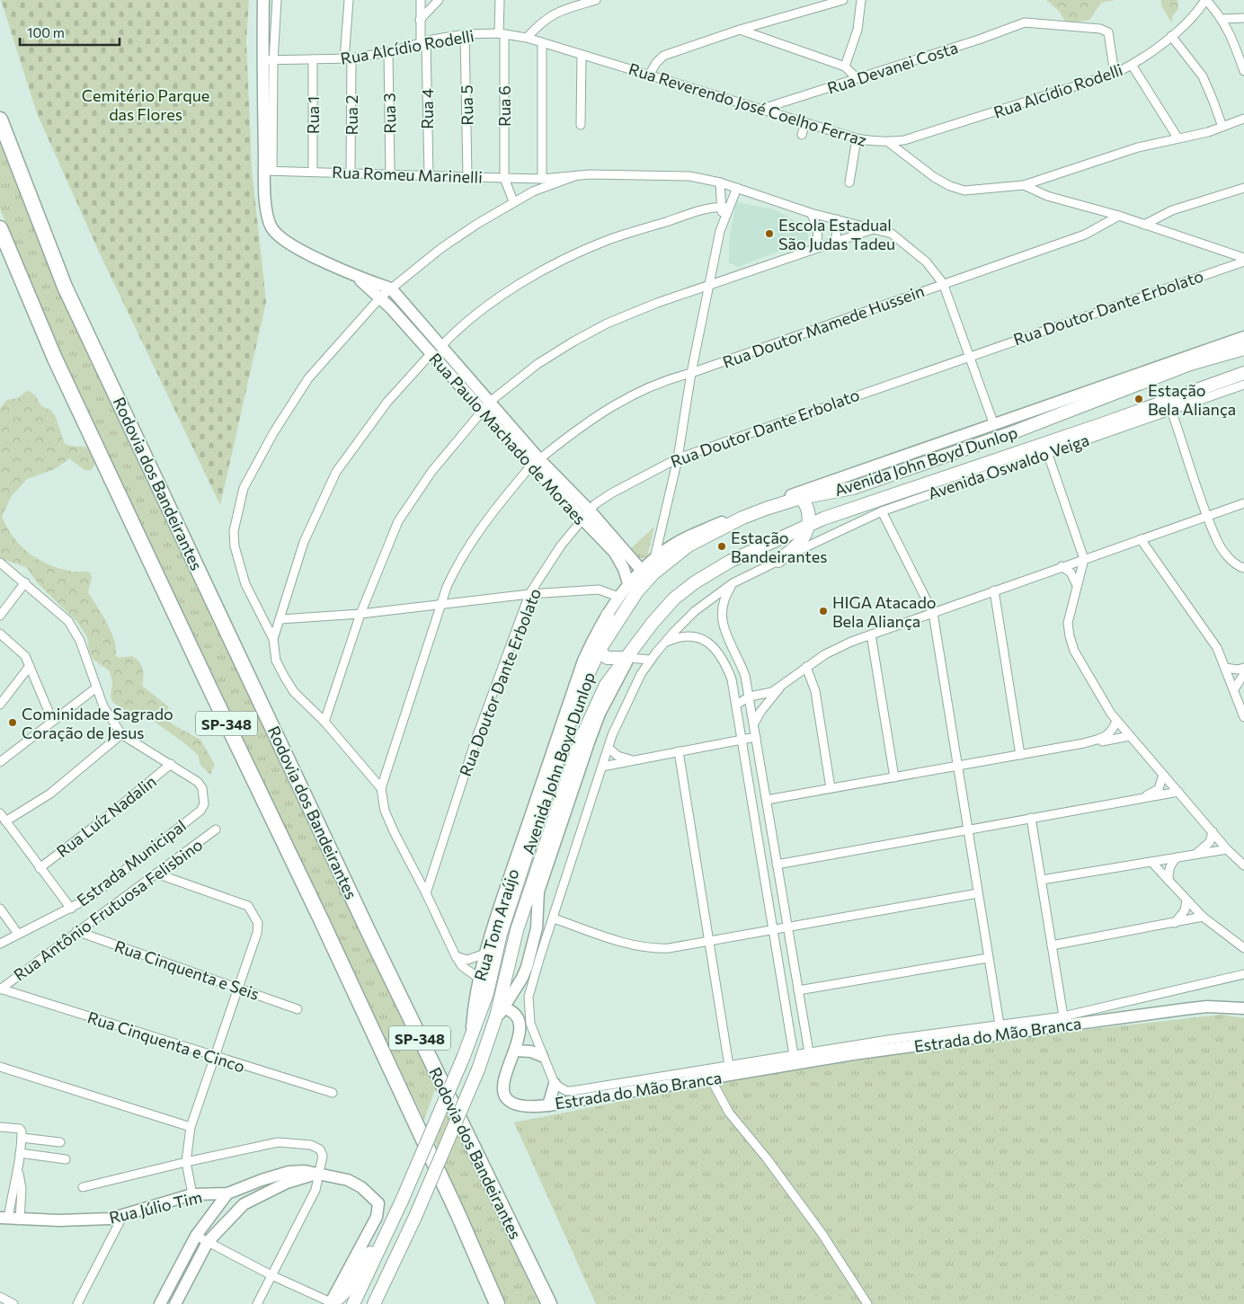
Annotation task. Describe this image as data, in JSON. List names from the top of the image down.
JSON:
{
  "streets": {
    "highway": ["Rodovia dos Bandeirantes", "SP-348"],
    "main road": [
      "Rua Paulo Machado de Moraes",
      "Avenida John Boyd Dunlop",
      "Rua Tom Araújo",
      "Estrada do Mão Branca",
      "Rua Júlio Tim"
    ],
    "street": [
      "Rua Alcídio Rodelli",
      "Rua Devanei Costa",
      "Rua Reverendo José Coelho Ferraz",
      "Rua 5",
      "Rua 6",
      "Rua 4",
      "Rua 3",
      "Rua 1",
      "Rua 2",
      "Rua Romeu Marinelli",
      "Rua Doutor Dante Erbolato",
      "Rua Doutor Mamede Hussein",
      "Avenida Oswaldo Veiga",
      "Rua Luíz Nadalin",
      "Estrada Municipal",
      "Rua Antônio Frutuosa Felisbino",
      "Rua Cinquenta e Seis",
      "Rua Cinquenta e Cinco"
    ]
  },
  "crossings": [
    ["Rua Alcídio Rodelli", "Rua Devanei Costa"],
    ["Rua Alcídio Rodelli", "Rua Reverendo José Coelho Ferraz"],
    ["Rua Alcídio Rodelli", "Rua 5"],
    ["Rua Alcídio Rodelli", "Rua 6"],
    ["Rua Alcídio Rodelli", "Rua 4"],
    ["Rua Alcídio Rodelli", "Rua 3"],
    ["Rua Alcídio Rodelli", "Rua 1"],
    ["Rua Alcídio Rodelli", "Rua 2"],
    ["Rua Devanei Costa", "Rua Reverendo José Coelho Ferraz"],
    ["Rua Reverendo José Coelho Ferraz", "Rua 6"],
    ["Rua Reverendo José Coelho Ferraz", "Rua Doutor Dante Erbolato"],
    ["Rua Reverendo José Coelho Ferraz", "Rua Doutor Mamede Hussein"],
    ["Rua 5", "Rua Romeu Marinelli"],
    ["Rua 6", "Rua Romeu Marinelli"],
    ["Rua 4", "Rua Romeu Marinelli"],
    ["Rua 3", "Rua Romeu Marinelli"],
    ["Rua 1", "Rua Romeu Marinelli"],
    ["Rua 2", "Rua Romeu Marinelli"],
    ["Rua Romeu Marinelli", "Rua Doutor Dante Erbolato"],
    ["Rua Romeu Marinelli", "Rua Doutor Mamede Hussein"],
    ["Rua Romeu Marinelli", "Rua Paulo Machado de Moraes"],
    ["Rua Doutor Dante Erbolato", "Rua Paulo Machado de Moraes"],
    ["Rua Doutor Mamede Hussein", "Rua Paulo Machado de Moraes"],
    ["Avenida John Boyd Dunlop", "Rua Tom Araújo"],
    ["Avenida John Boyd Dunlop", "Estrada do Mão Branca"],
    ["Avenida Oswaldo Veiga", "Estrada do Mão Branca"],
    ["Rua Luíz Nadalin", "Estrada Municipal"],
    ["Rua Antônio Frutuosa Felisbino", "Rua Cinquenta e Seis"],
    ["Rua Antônio Frutuosa Felisbino", "Rua Cinquenta e Cinco"]
  ],
  "parks": ["Cemitério Parque das Flores"],
  "places": [
    "Escola Estadual São Judas Tadeu",
    "Estação Bela Aliança",
    "Estação Bandeirantes",
    "HIGA Atacado Bela Aliança",
    "Cominidade Sagrado Coração de Jesus"
  ],
  "scale_bar": "100 m"
}
